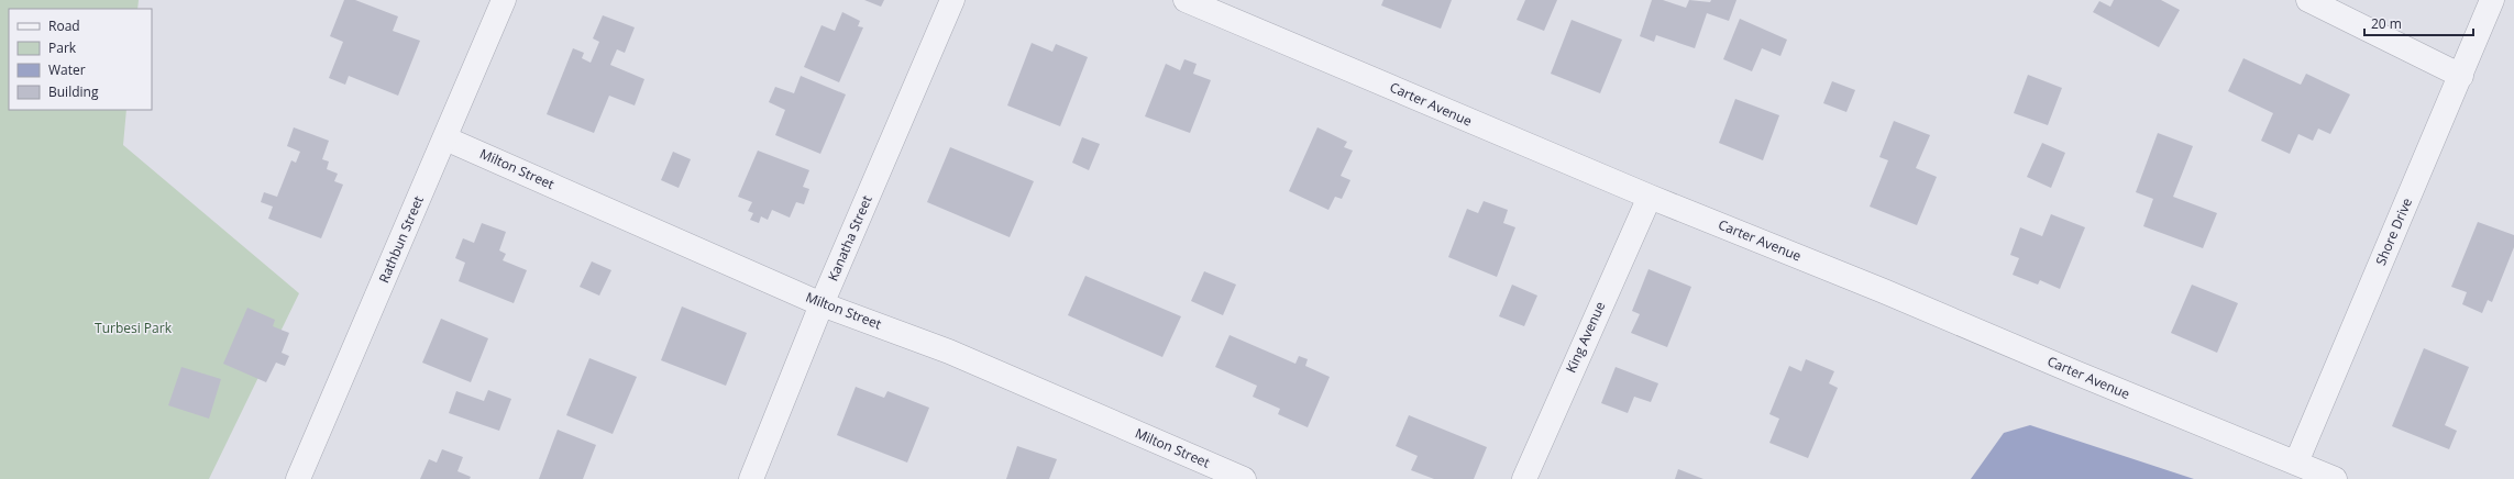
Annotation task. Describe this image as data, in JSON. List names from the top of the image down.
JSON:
{
  "streets": {
    "street": [
      "Carter Avenue",
      "Milton Street",
      "Shore Drive",
      "Kanatha Street",
      "Rathbun Street",
      "King Avenue"
    ]
  },
  "crossings": [
    ["Carter Avenue", "Shore Drive"],
    ["Carter Avenue", "King Avenue"],
    ["Milton Street", "Kanatha Street"],
    ["Milton Street", "Rathbun Street"]
  ],
  "parks": ["Turbesi Park"],
  "legend": [
    "Road",
    "Park",
    "Water",
    "Building"
  ],
  "scale_bar": "20 m"
}
